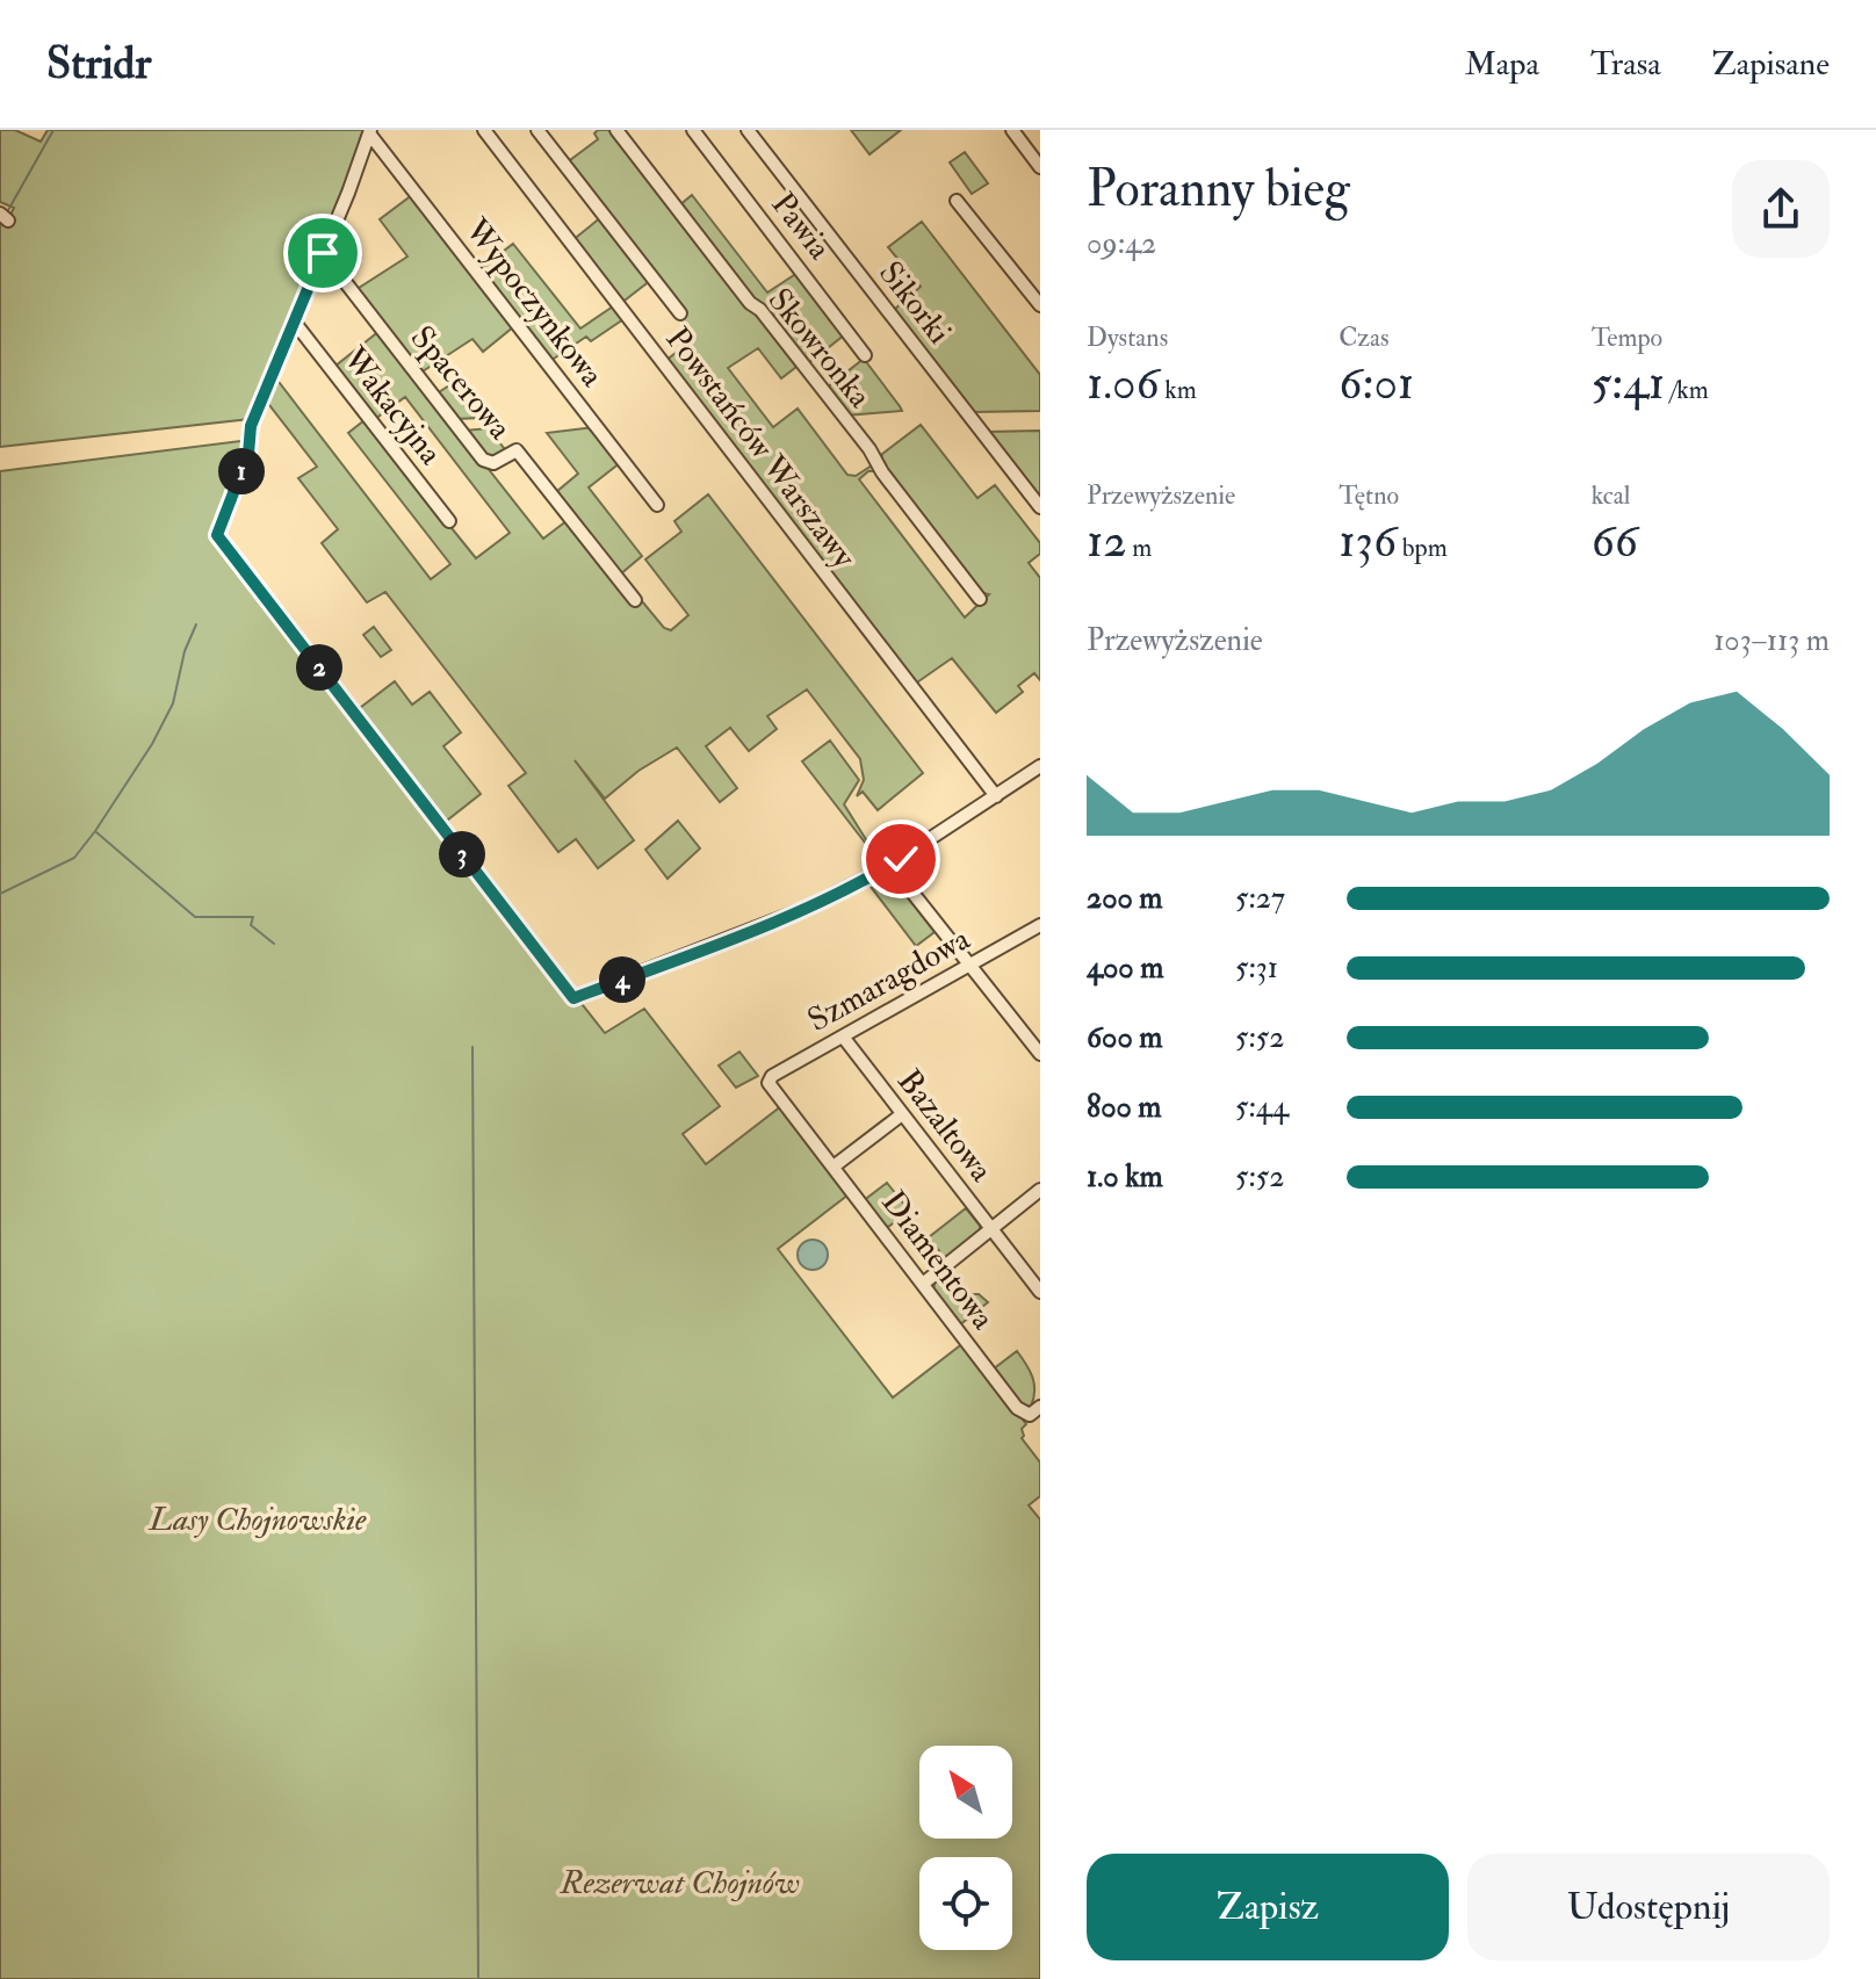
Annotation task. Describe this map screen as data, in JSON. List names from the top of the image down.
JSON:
{
  "streets": {
    "street": [
      "Pawia",
      "Wypoczynkowa",
      "Sikorki",
      "Skowronka",
      "Spacerowa",
      "Wakacyjna",
      "Powstańców Warszawy",
      "Szmaragdowa",
      "Bazaltowa",
      "Diamentowa"
    ]
  },
  "crossings": [
    ["Szmaragdowa", "Bazaltowa"],
    ["Szmaragdowa", "Diamentowa"]
  ],
  "parks": ["Lasy Chojnowskie", "Rezerwat Chojnów"],
  "north": "top left",
  "page": {
    "header": "Stridr",
    "nav": ["Mapa", "Trasa", "Zapisane"],
    "heading": ["Poranny bieg", "09:42"],
    "stats": [
      ["Dystans", "1.06 km"],
      ["Czas", "6:01"],
      ["Tempo", "5:41 /km"],
      ["Przewyższenie", "12 m"],
      ["Tętno", "136 bpm"],
      ["kcal", "66"]
    ],
    "pins": [
      "1",
      "2",
      "3",
      "4"
    ],
    "chart": ["Przewyższenie", "103–113 m"],
    "list": [
      {
        "name": "200 m",
        "note": "5:27"
      },
      {
        "name": "400 m",
        "note": "5:31"
      },
      {
        "name": "600 m",
        "note": "5:52"
      },
      {
        "name": "800 m",
        "note": "5:44"
      },
      {
        "name": "1.0 km",
        "note": "5:52"
      }
    ],
    "buttons": ["Zapisz", "Udostępnij"]
  }
}
